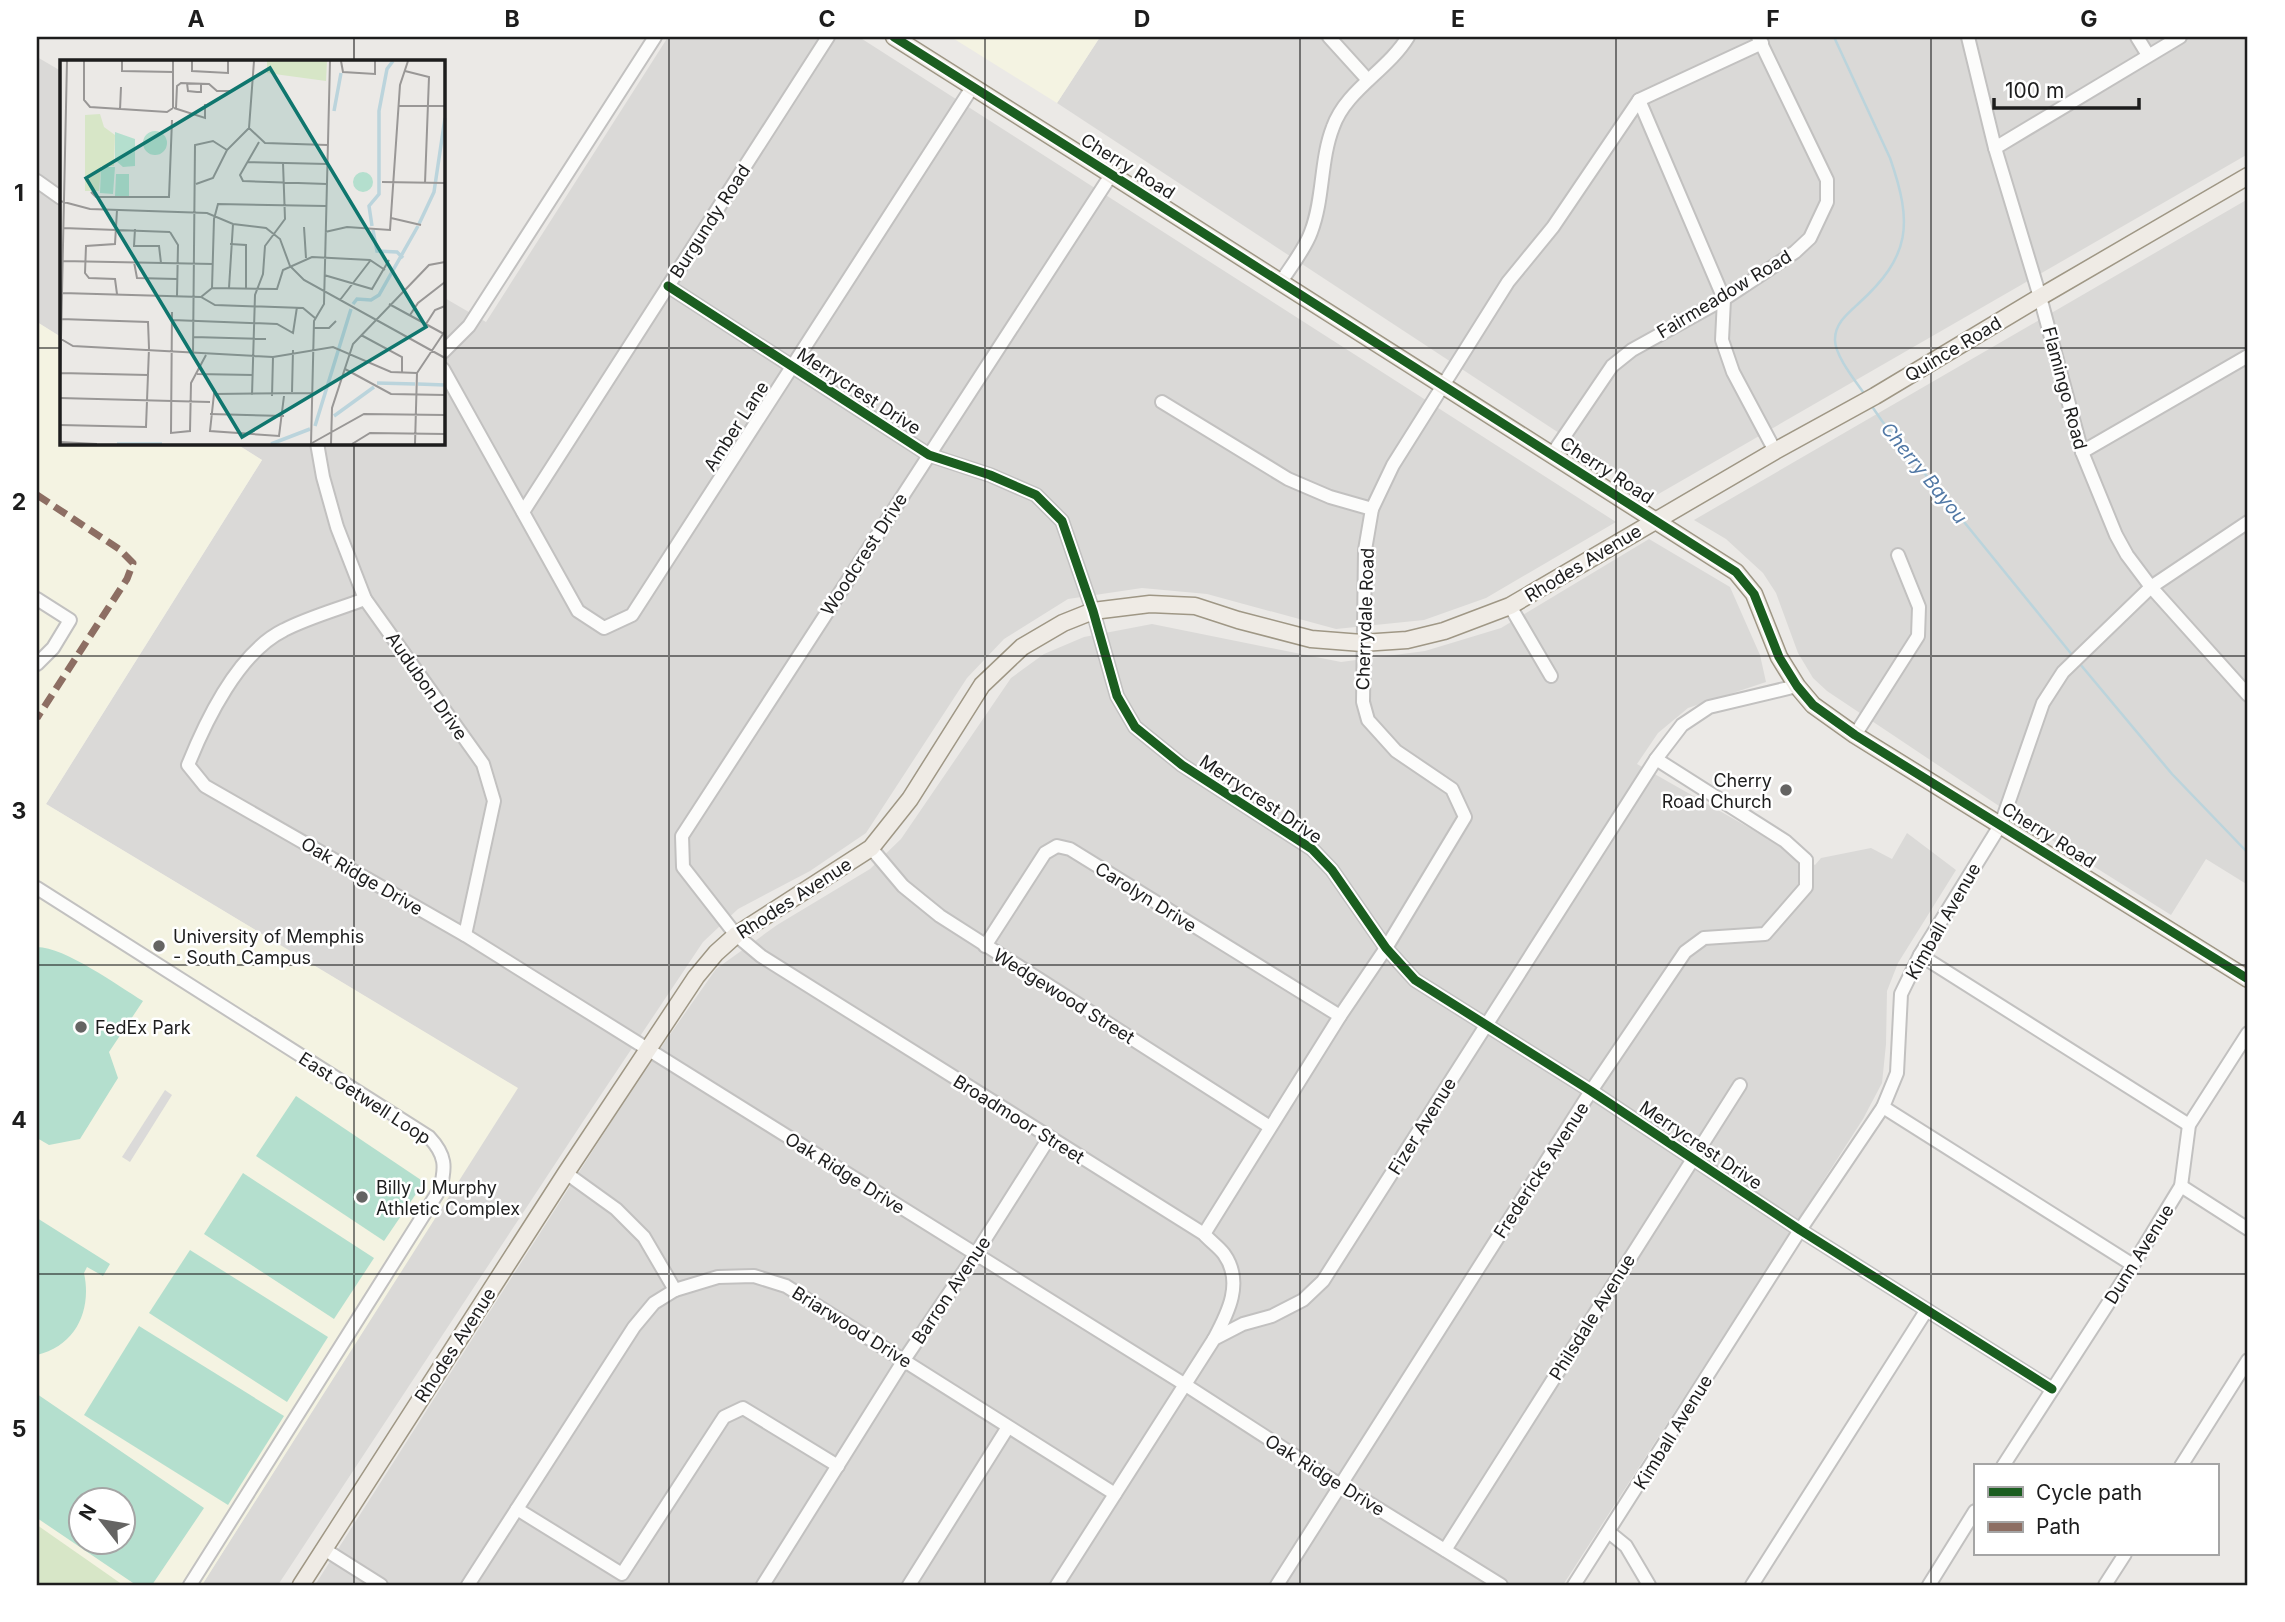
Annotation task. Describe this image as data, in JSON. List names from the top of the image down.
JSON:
{
  "streets": {
    "main road": ["Cherry Road", "Quince Road", "Rhodes Avenue"],
    "street": [
      "Burgundy Road",
      "Fairmeadow Road",
      "Flamingo Road",
      "Merrycrest Drive",
      "Amber Lane",
      "Woodcrest Drive",
      "Cherrydale Road",
      "Audubon Drive",
      "Oak Ridge Drive",
      "Carolyn Drive",
      "Kimball Avenue",
      "Wedgewood Street",
      "East Getwell Loop",
      "Broadmoor Street",
      "Fizer Avenue",
      "Fredericks Avenue",
      "Dunn Avenue",
      "Barron Avenue",
      "Philsdale Avenue",
      "Briarwood Drive"
    ]
  },
  "crossings": [
    ["Cherry Road", "Fairmeadow Road"],
    ["Cherry Road", "Quince Road"],
    ["Cherry Road", "Amber Lane"],
    ["Cherry Road", "Woodcrest Drive"],
    ["Cherry Road", "Rhodes Avenue"],
    ["Cherry Road", "Cherrydale Road"],
    ["Cherry Road", "Kimball Avenue"],
    ["Cherry Road", "Fizer Avenue"],
    ["Burgundy Road", "Merrycrest Drive"],
    ["Burgundy Road", "Amber Lane"],
    ["Quince Road", "Flamingo Road"],
    ["Quince Road", "Rhodes Avenue"],
    ["Flamingo Road", "Kimball Avenue"],
    ["Merrycrest Drive", "Amber Lane"],
    ["Merrycrest Drive", "Woodcrest Drive"],
    ["Merrycrest Drive", "Rhodes Avenue"],
    ["Merrycrest Drive", "Cherrydale Road"],
    ["Merrycrest Drive", "Kimball Avenue"],
    ["Merrycrest Drive", "Fizer Avenue"],
    ["Merrycrest Drive", "Fredericks Avenue"],
    ["Merrycrest Drive", "Dunn Avenue"],
    ["Merrycrest Drive", "Philsdale Avenue"],
    ["Woodcrest Drive", "Rhodes Avenue"],
    ["Woodcrest Drive", "Broadmoor Street"],
    ["Rhodes Avenue", "Cherrydale Road"],
    ["Rhodes Avenue", "Oak Ridge Drive"],
    ["Rhodes Avenue", "Wedgewood Street"],
    ["Rhodes Avenue", "Broadmoor Street"],
    ["Cherrydale Road", "Carolyn Drive"],
    ["Cherrydale Road", "Wedgewood Street"],
    ["Cherrydale Road", "Broadmoor Street"],
    ["Audubon Drive", "Oak Ridge Drive"],
    ["Oak Ridge Drive", "Fizer Avenue"],
    ["Oak Ridge Drive", "Fredericks Avenue"],
    ["Oak Ridge Drive", "Barron Avenue"],
    ["Oak Ridge Drive", "Philsdale Avenue"],
    ["Carolyn Drive", "Wedgewood Street"],
    ["Broadmoor Street", "Fizer Avenue"],
    ["Broadmoor Street", "Barron Avenue"],
    ["Fizer Avenue", "Fredericks Avenue"],
    ["Fizer Avenue", "Briarwood Drive"],
    ["Barron Avenue", "Briarwood Drive"]
  ],
  "water": ["Cherry Bayou"],
  "places": [
    "Cherry Road Church",
    "University of Memphis - South Campus",
    "FedEx Park",
    "Billy J Murphy Athletic Complex"
  ],
  "legend": ["Cycle path", "Path"],
  "scale_bar": "100 m",
  "north": "top left",
  "grid": {
    "columns": [
      "A",
      "B",
      "C",
      "D",
      "E",
      "F",
      "G"
    ],
    "rows": [
      "1",
      "2",
      "3",
      "4",
      "5"
    ]
  }
}
